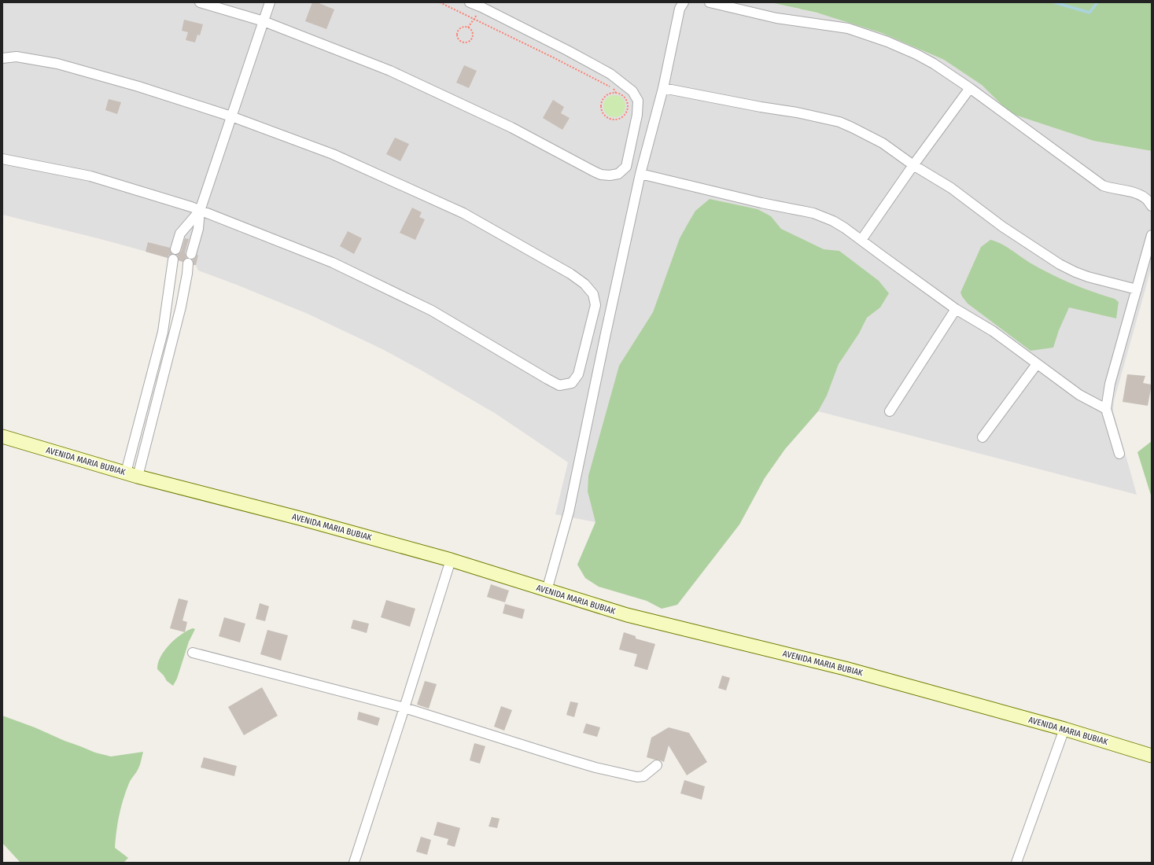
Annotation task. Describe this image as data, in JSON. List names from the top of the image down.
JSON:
{
  "streets": {
    "street": ["AVENIDA MARIA BUBIAK"]
  }
}
